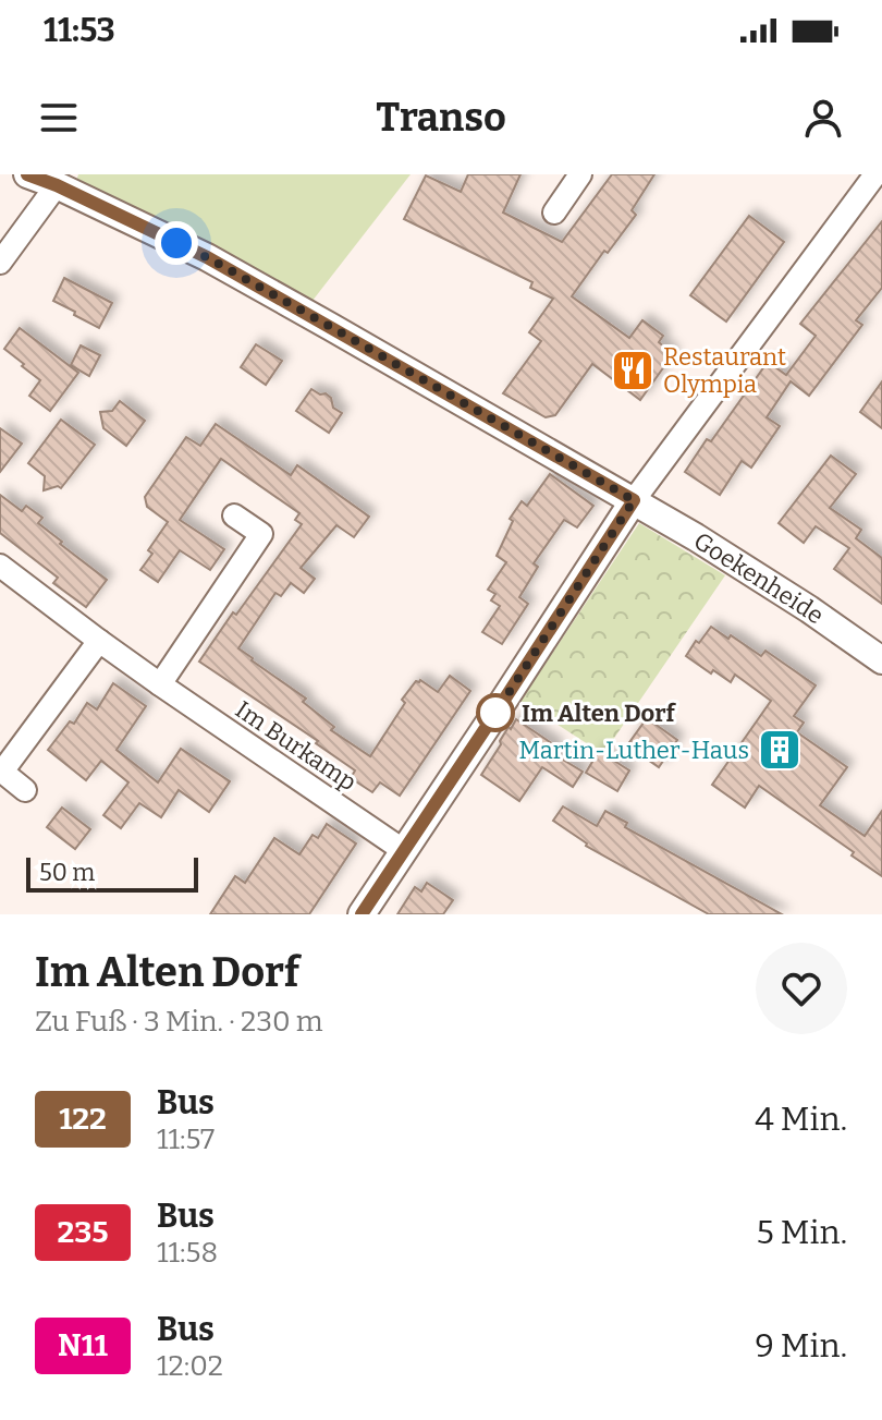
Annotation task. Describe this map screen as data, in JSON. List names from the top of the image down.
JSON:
{
  "streets": {
    "street": ["Goekenheide", "Im Burkamp"]
  },
  "places": {
    "restaurant": ["Restaurant Olympia"],
    "other": ["Im Alten Dorf"],
    "building": ["Martin-Luther-Haus"]
  },
  "lines": ["bus line 122"],
  "scale_bar": "50 m",
  "page": {
    "status": "11:53",
    "header": "Transo",
    "scale": "50 m",
    "heading": ["Im Alten Dorf", "Zu Fuß · 3 Min. · 230 m"],
    "list": [
      {
        "mark": "122",
        "name": "Bus",
        "note": "11:57",
        "value": "4 Min."
      },
      {
        "mark": "235",
        "name": "Bus",
        "note": "11:58",
        "value": "5 Min."
      },
      {
        "mark": "N11",
        "name": "Bus",
        "note": "12:02",
        "value": "9 Min."
      }
    ]
  }
}
